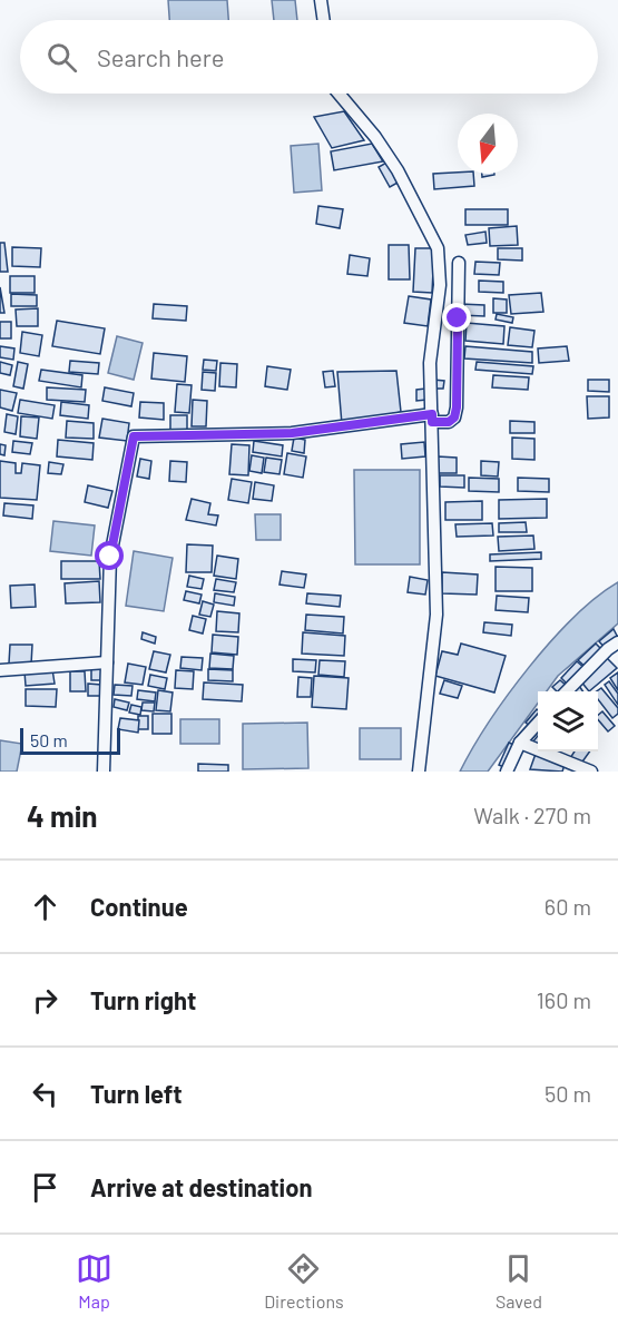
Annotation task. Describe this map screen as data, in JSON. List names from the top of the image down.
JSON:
{
  "scale_bar": "50 m",
  "north": "bottom",
  "page": {
    "search": "Search here",
    "scale": "50 m",
    "heading": ["4 min", "Walk · 270 m"],
    "list": [
      ["Continue", "60 m"],
      ["Turn right", "160 m"],
      ["Turn left", "50 m"],
      "Arrive at destination"
    ],
    "nav": ["Map", "Directions", "Saved"]
  }
}
